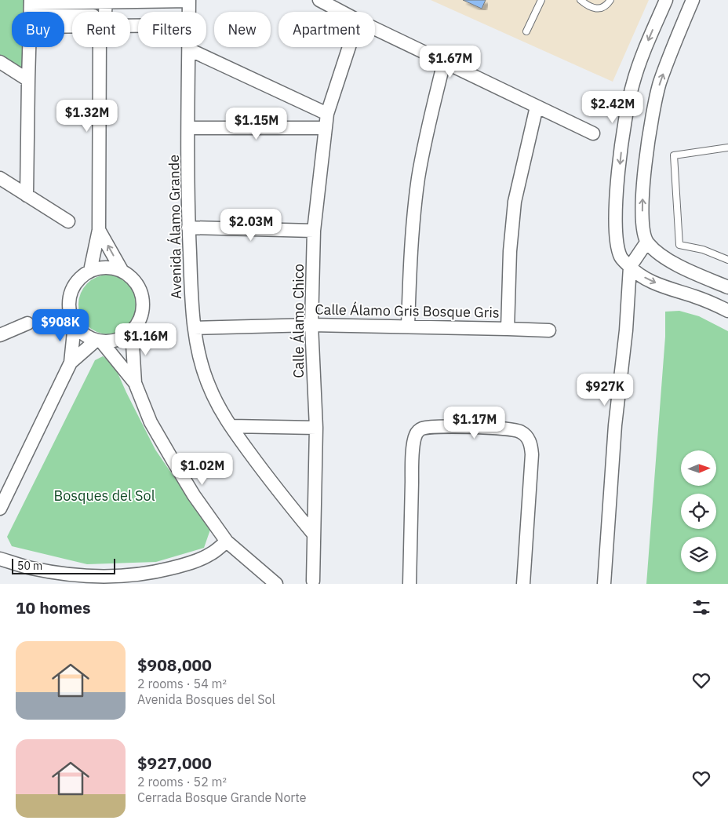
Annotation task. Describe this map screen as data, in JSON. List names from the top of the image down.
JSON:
{
  "streets": {
    "street": ["Avenida Álamo Grande", "Calle Álamo Gris Bosque Gris", "Calle Álamo Chico"]
  },
  "crossings": [
    ["Avenida Álamo Grande", "Calle Álamo Gris Bosque Gris"],
    ["Avenida Álamo Grande", "Calle Álamo Chico"],
    ["Calle Álamo Gris Bosque Gris", "Calle Álamo Chico"]
  ],
  "parks": ["Bosques del Sol"],
  "scale_bar": "50 m",
  "north": "right",
  "page": {
    "chip": [
      "Buy",
      "Rent",
      "Filters",
      "New",
      "Apartment"
    ],
    "price": [
      "$1.67M",
      "$2.42M",
      "$1.32M",
      "$1.15M",
      "$2.03M",
      "$908K",
      "$1.16M",
      "$927K",
      "$1.17M",
      "$1.02M"
    ],
    "scale": "50 m",
    "heading": "10 homes",
    "list": [
      {
        "name": "$908,000",
        "note": "2 rooms · 54 m² · Avenida Bosques del Sol"
      },
      {
        "name": "$927,000",
        "note": "2 rooms · 52 m² · Cerrada Bosque Grande Norte"
      }
    ]
  }
}
